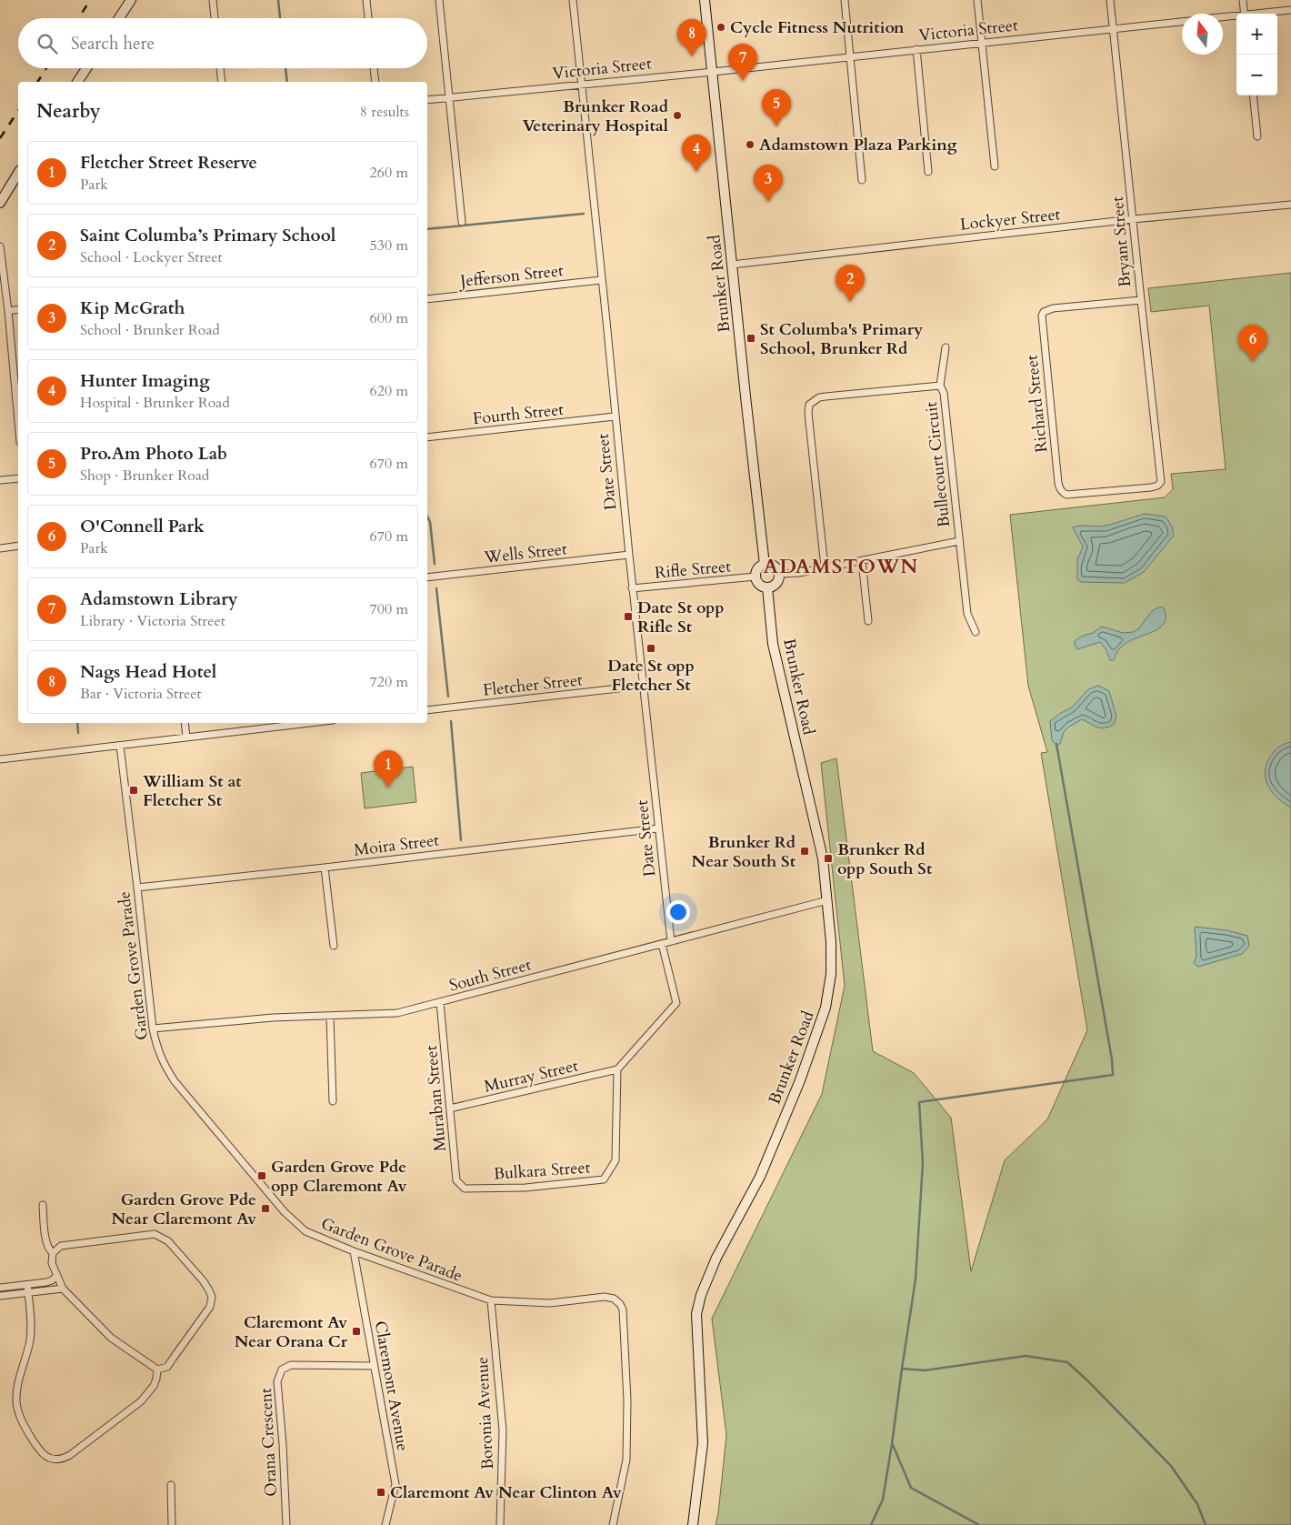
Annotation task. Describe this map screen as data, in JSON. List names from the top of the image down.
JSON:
{
  "streets": {
    "main road": ["Brunker Road"],
    "street": [
      "Victoria Street",
      "Lockyer Street",
      "Bryant Street",
      "Jefferson Street",
      "Richard Street",
      "Fourth Street",
      "Bullecourt Circuit",
      "Date Street",
      "Wells Street",
      "Rifle Street",
      "Fletcher Street",
      "Moira Street",
      "Garden Grove Parade",
      "South Street",
      "Murray Street",
      "Muraban Street",
      "Bulkara Street",
      "Claremont Avenue",
      "Boronia Avenue",
      "Orana Crescent"
    ]
  },
  "crossings": [
    ["Victoria Street", "Bryant Street"],
    ["Victoria Street", "Brunker Road"],
    ["Victoria Street", "Date Street"],
    ["Lockyer Street", "Bryant Street"],
    ["Lockyer Street", "Brunker Road"],
    ["Bryant Street", "Richard Street"],
    ["Jefferson Street", "Date Street"],
    ["Brunker Road", "Bullecourt Circuit"],
    ["Brunker Road", "Rifle Street"],
    ["Brunker Road", "South Street"],
    ["Fourth Street", "Date Street"],
    ["Bullecourt Circuit", "Rifle Street"],
    ["Date Street", "Wells Street"],
    ["Date Street", "Rifle Street"],
    ["Date Street", "Fletcher Street"],
    ["Date Street", "Moira Street"],
    ["Date Street", "South Street"],
    ["Moira Street", "Garden Grove Parade"],
    ["Garden Grove Parade", "South Street"],
    ["Garden Grove Parade", "Claremont Avenue"],
    ["Garden Grove Parade", "Boronia Avenue"],
    ["South Street", "Muraban Street"],
    ["Murray Street", "Muraban Street"],
    ["Murray Street", "Bulkara Street"],
    ["Muraban Street", "Bulkara Street"],
    ["Claremont Avenue", "Orana Crescent"]
  ],
  "districts": ["ADAMSTOWN"],
  "places": {
    "other": ["Cycle Fitness Nutrition", "Brunker Road Veterinary Hospital", "Adamstown Plaza Parking"],
    "transit": [
      "St Columba's Primary School, Brunker Rd",
      "Date St opp Rifle St",
      "Date St opp Fletcher St",
      "William St at Fletcher St",
      "Brunker Rd Near South St",
      "Brunker Rd opp South St",
      "Garden Grove Pde opp Claremont Av",
      "Garden Grove Pde Near Claremont Av",
      "Claremont Av Near Orana Cr",
      "Claremont Av Near Clinton Av"
    ]
  },
  "north": "top",
  "page": {
    "map_buttons": ["+", "−"],
    "search": "Search here",
    "pins": [
      "8",
      "7",
      "5",
      "4",
      "3",
      "2",
      "6",
      "1"
    ],
    "heading": ["Nearby", "8 results"],
    "list": [
      {
        "mark": "1",
        "name": "Fletcher Street Reserve",
        "note": "Park",
        "value": "260 m"
      },
      {
        "mark": "2",
        "name": "Saint Columba’s Primary School",
        "note": "School · Lockyer Street",
        "value": "530 m"
      },
      {
        "mark": "3",
        "name": "Kip McGrath",
        "note": "School · Brunker Road",
        "value": "600 m"
      },
      {
        "mark": "4",
        "name": "Hunter Imaging",
        "note": "Hospital · Brunker Road",
        "value": "620 m"
      },
      {
        "mark": "5",
        "name": "Pro.Am Photo Lab",
        "note": "Shop · Brunker Road",
        "value": "670 m"
      },
      {
        "mark": "6",
        "name": "O'Connell Park",
        "note": "Park",
        "value": "670 m"
      },
      {
        "mark": "7",
        "name": "Adamstown Library",
        "note": "Library · Victoria Street",
        "value": "700 m"
      },
      {
        "mark": "8",
        "name": "Nags Head Hotel",
        "note": "Bar · Victoria Street",
        "value": "720 m"
      }
    ]
  }
}
